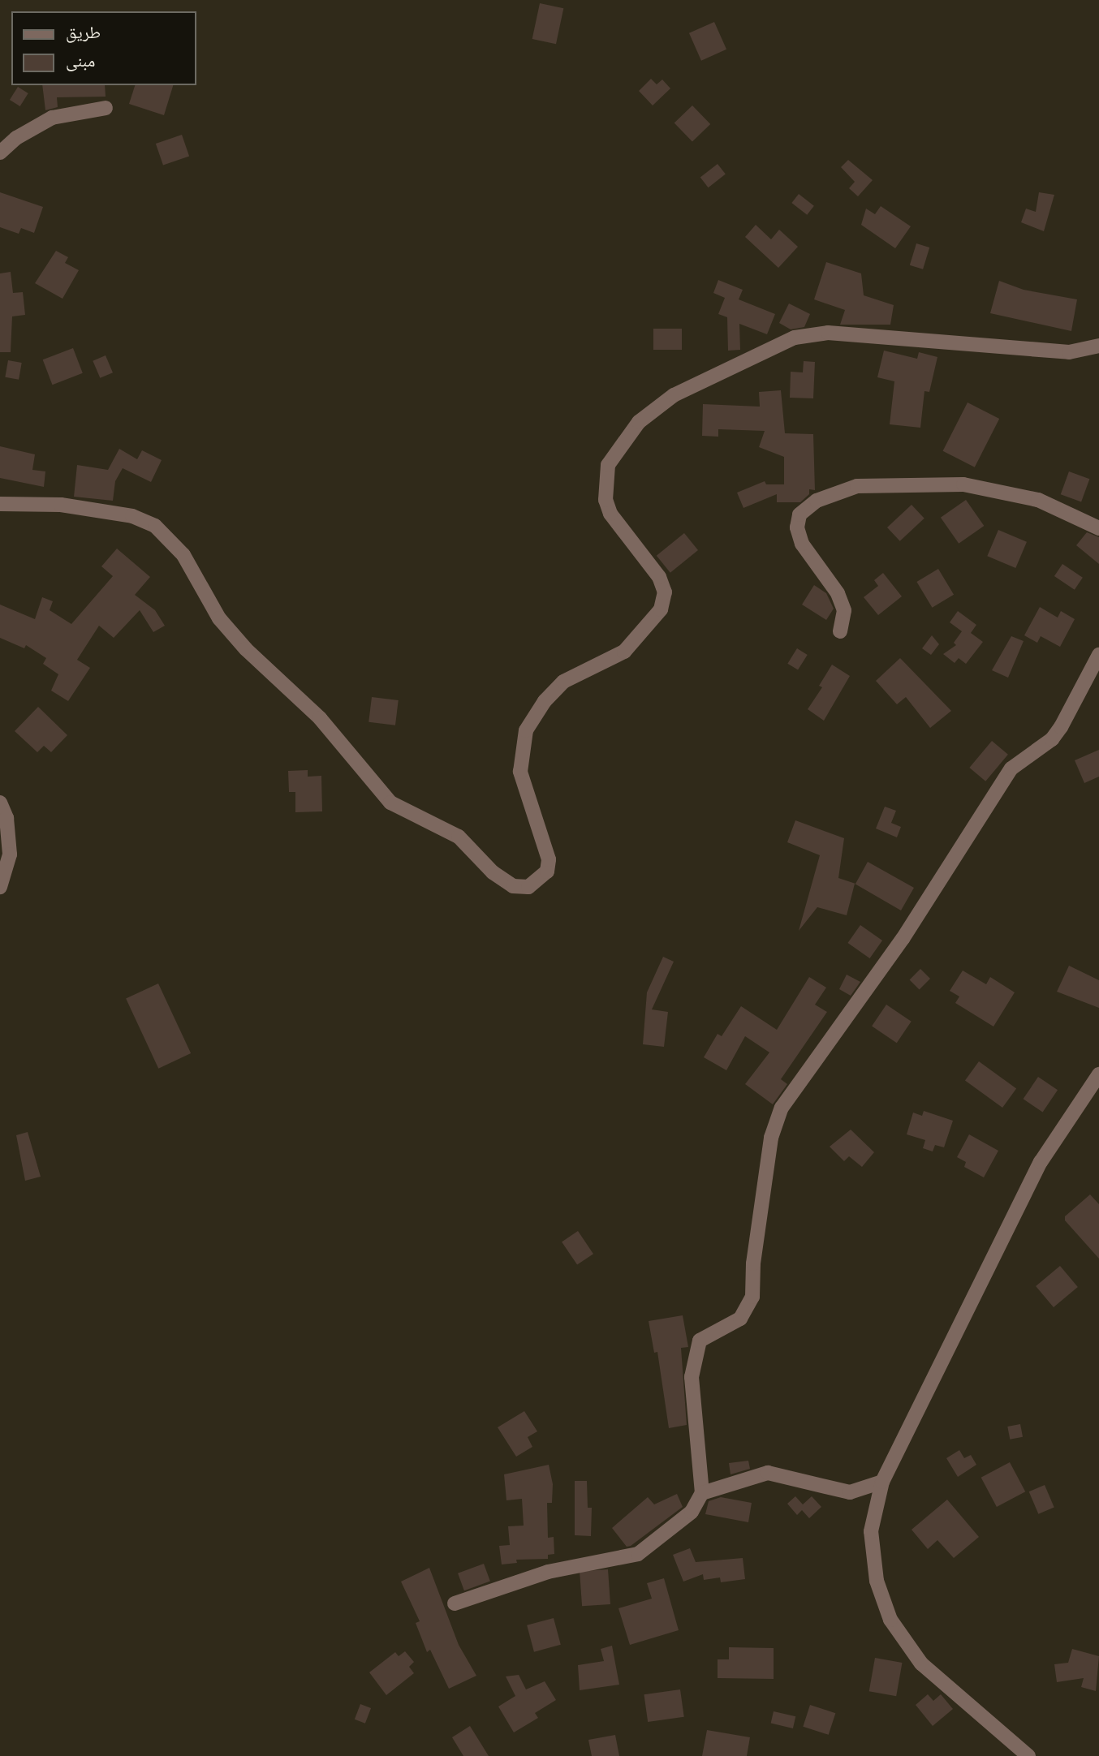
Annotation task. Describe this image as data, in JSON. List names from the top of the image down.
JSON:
{
  "legend": ["طريق", "مبنى"]
}
